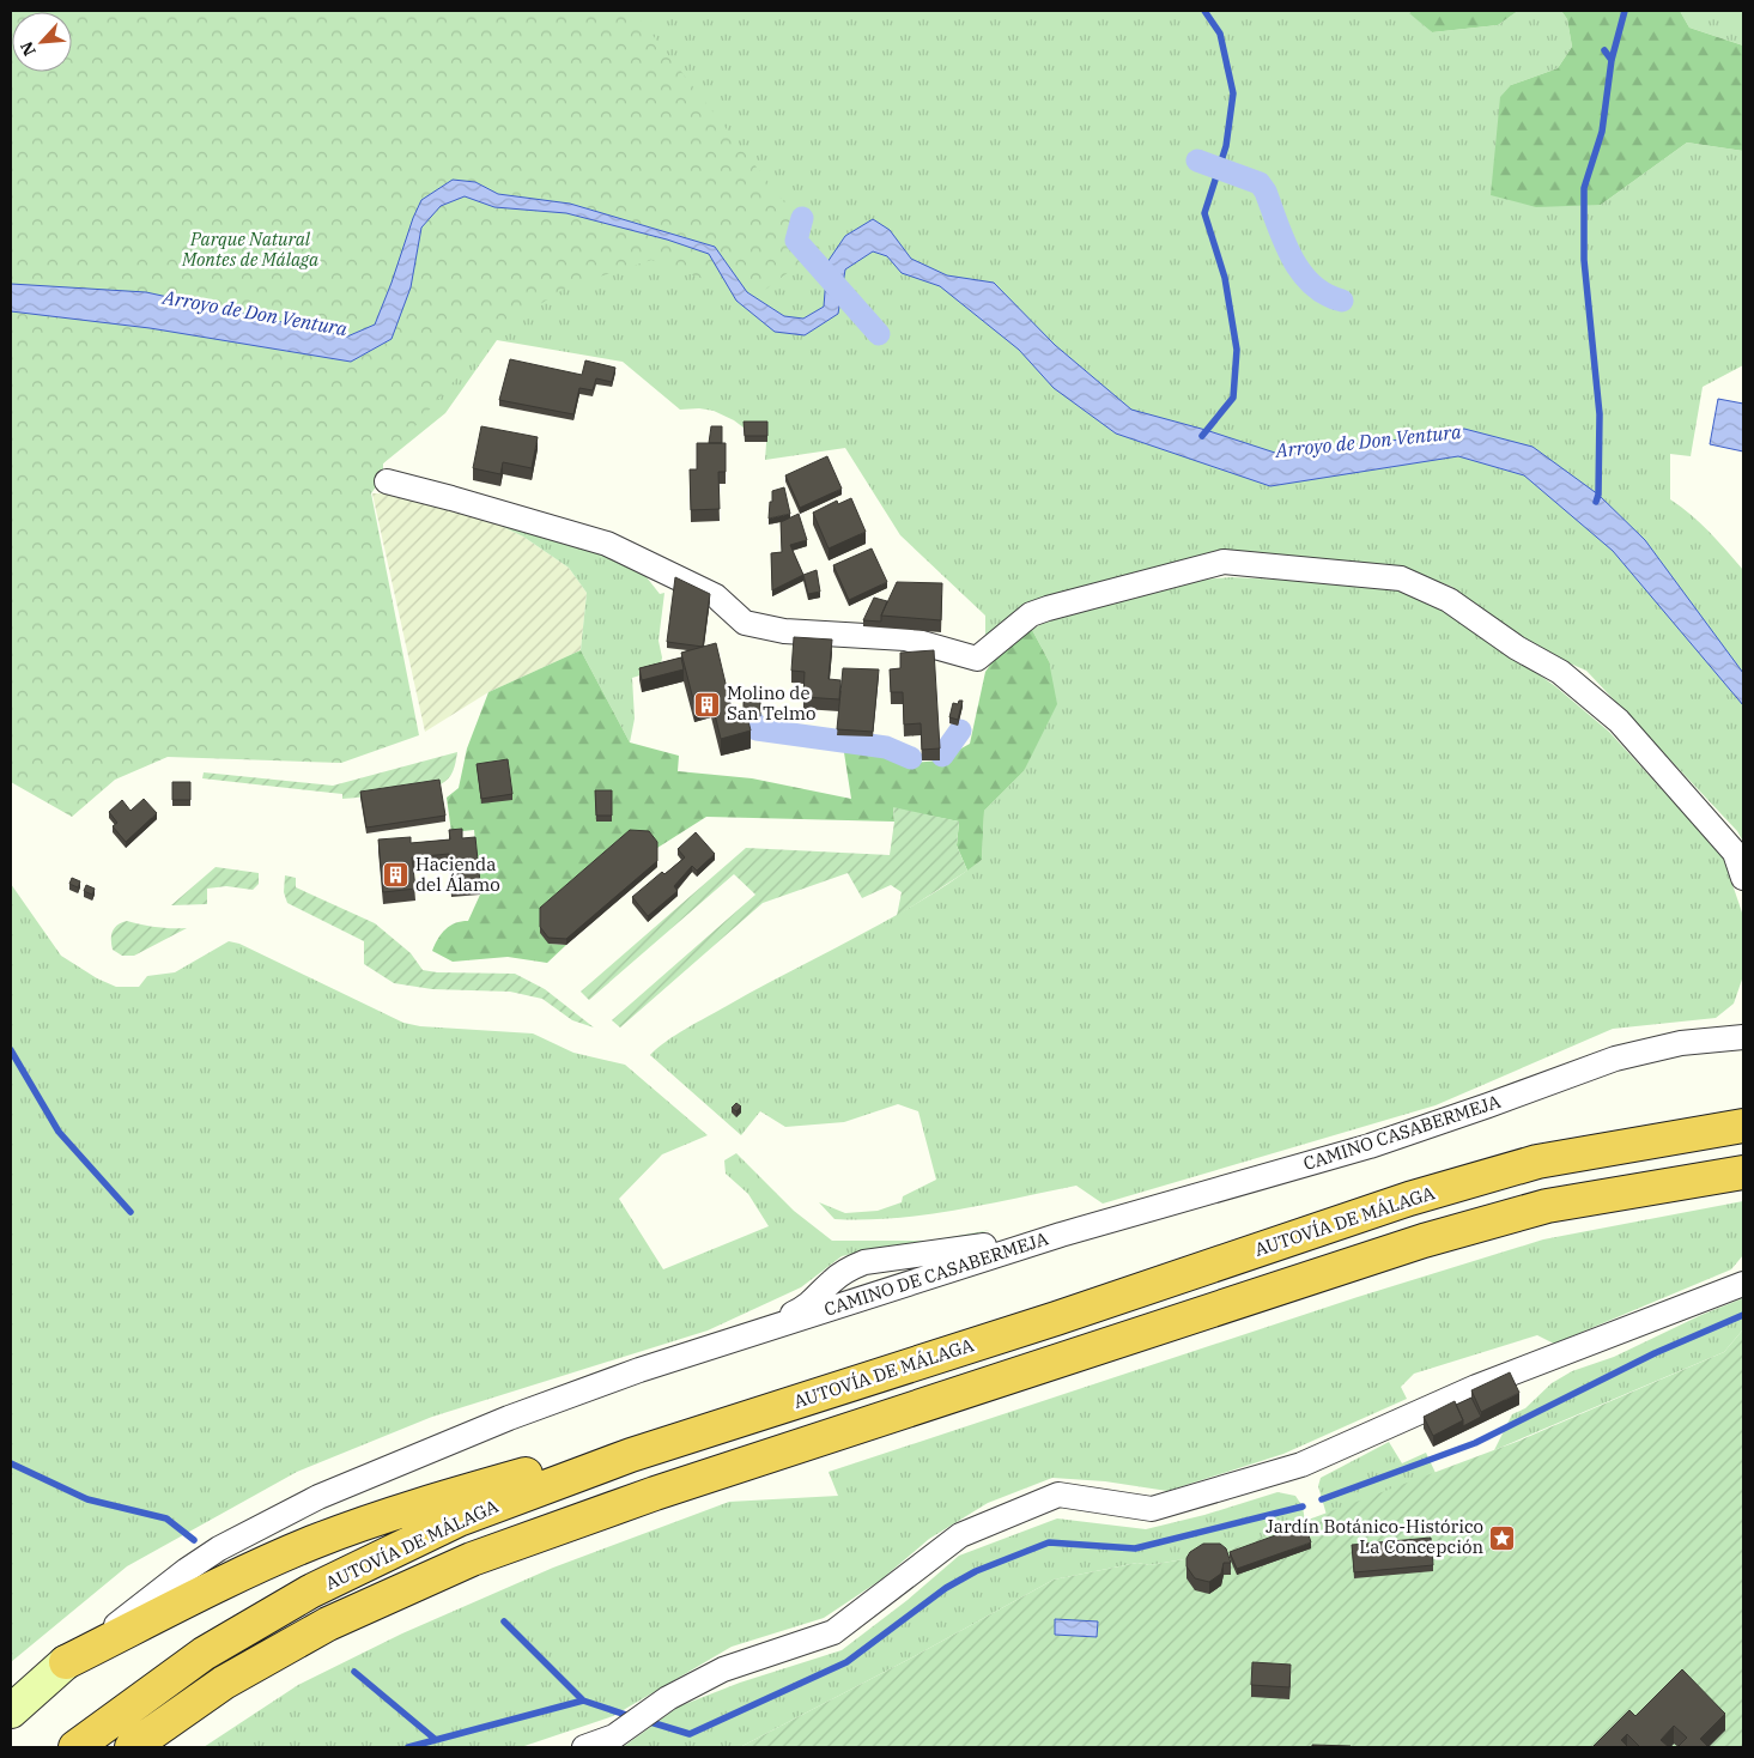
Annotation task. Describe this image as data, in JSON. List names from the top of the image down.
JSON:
{
  "streets": {
    "highway": ["AUTOVÍA DE MÁLAGA"],
    "street": ["CAMINO CASABERMEJA", "CAMINO DE CASABERMEJA"]
  },
  "crossings": [
    ["CAMINO CASABERMEJA", "CAMINO DE CASABERMEJA"]
  ],
  "water": ["Arroyo de Don Ventura"],
  "parks": ["Parque Natural Montes de Málaga"],
  "places": {
    "building": ["Molino de San Telmo", "Hacienda del Álamo"],
    "place": ["Jardín Botánico-Histórico La Concepción"]
  },
  "north": "bottom left"
}
